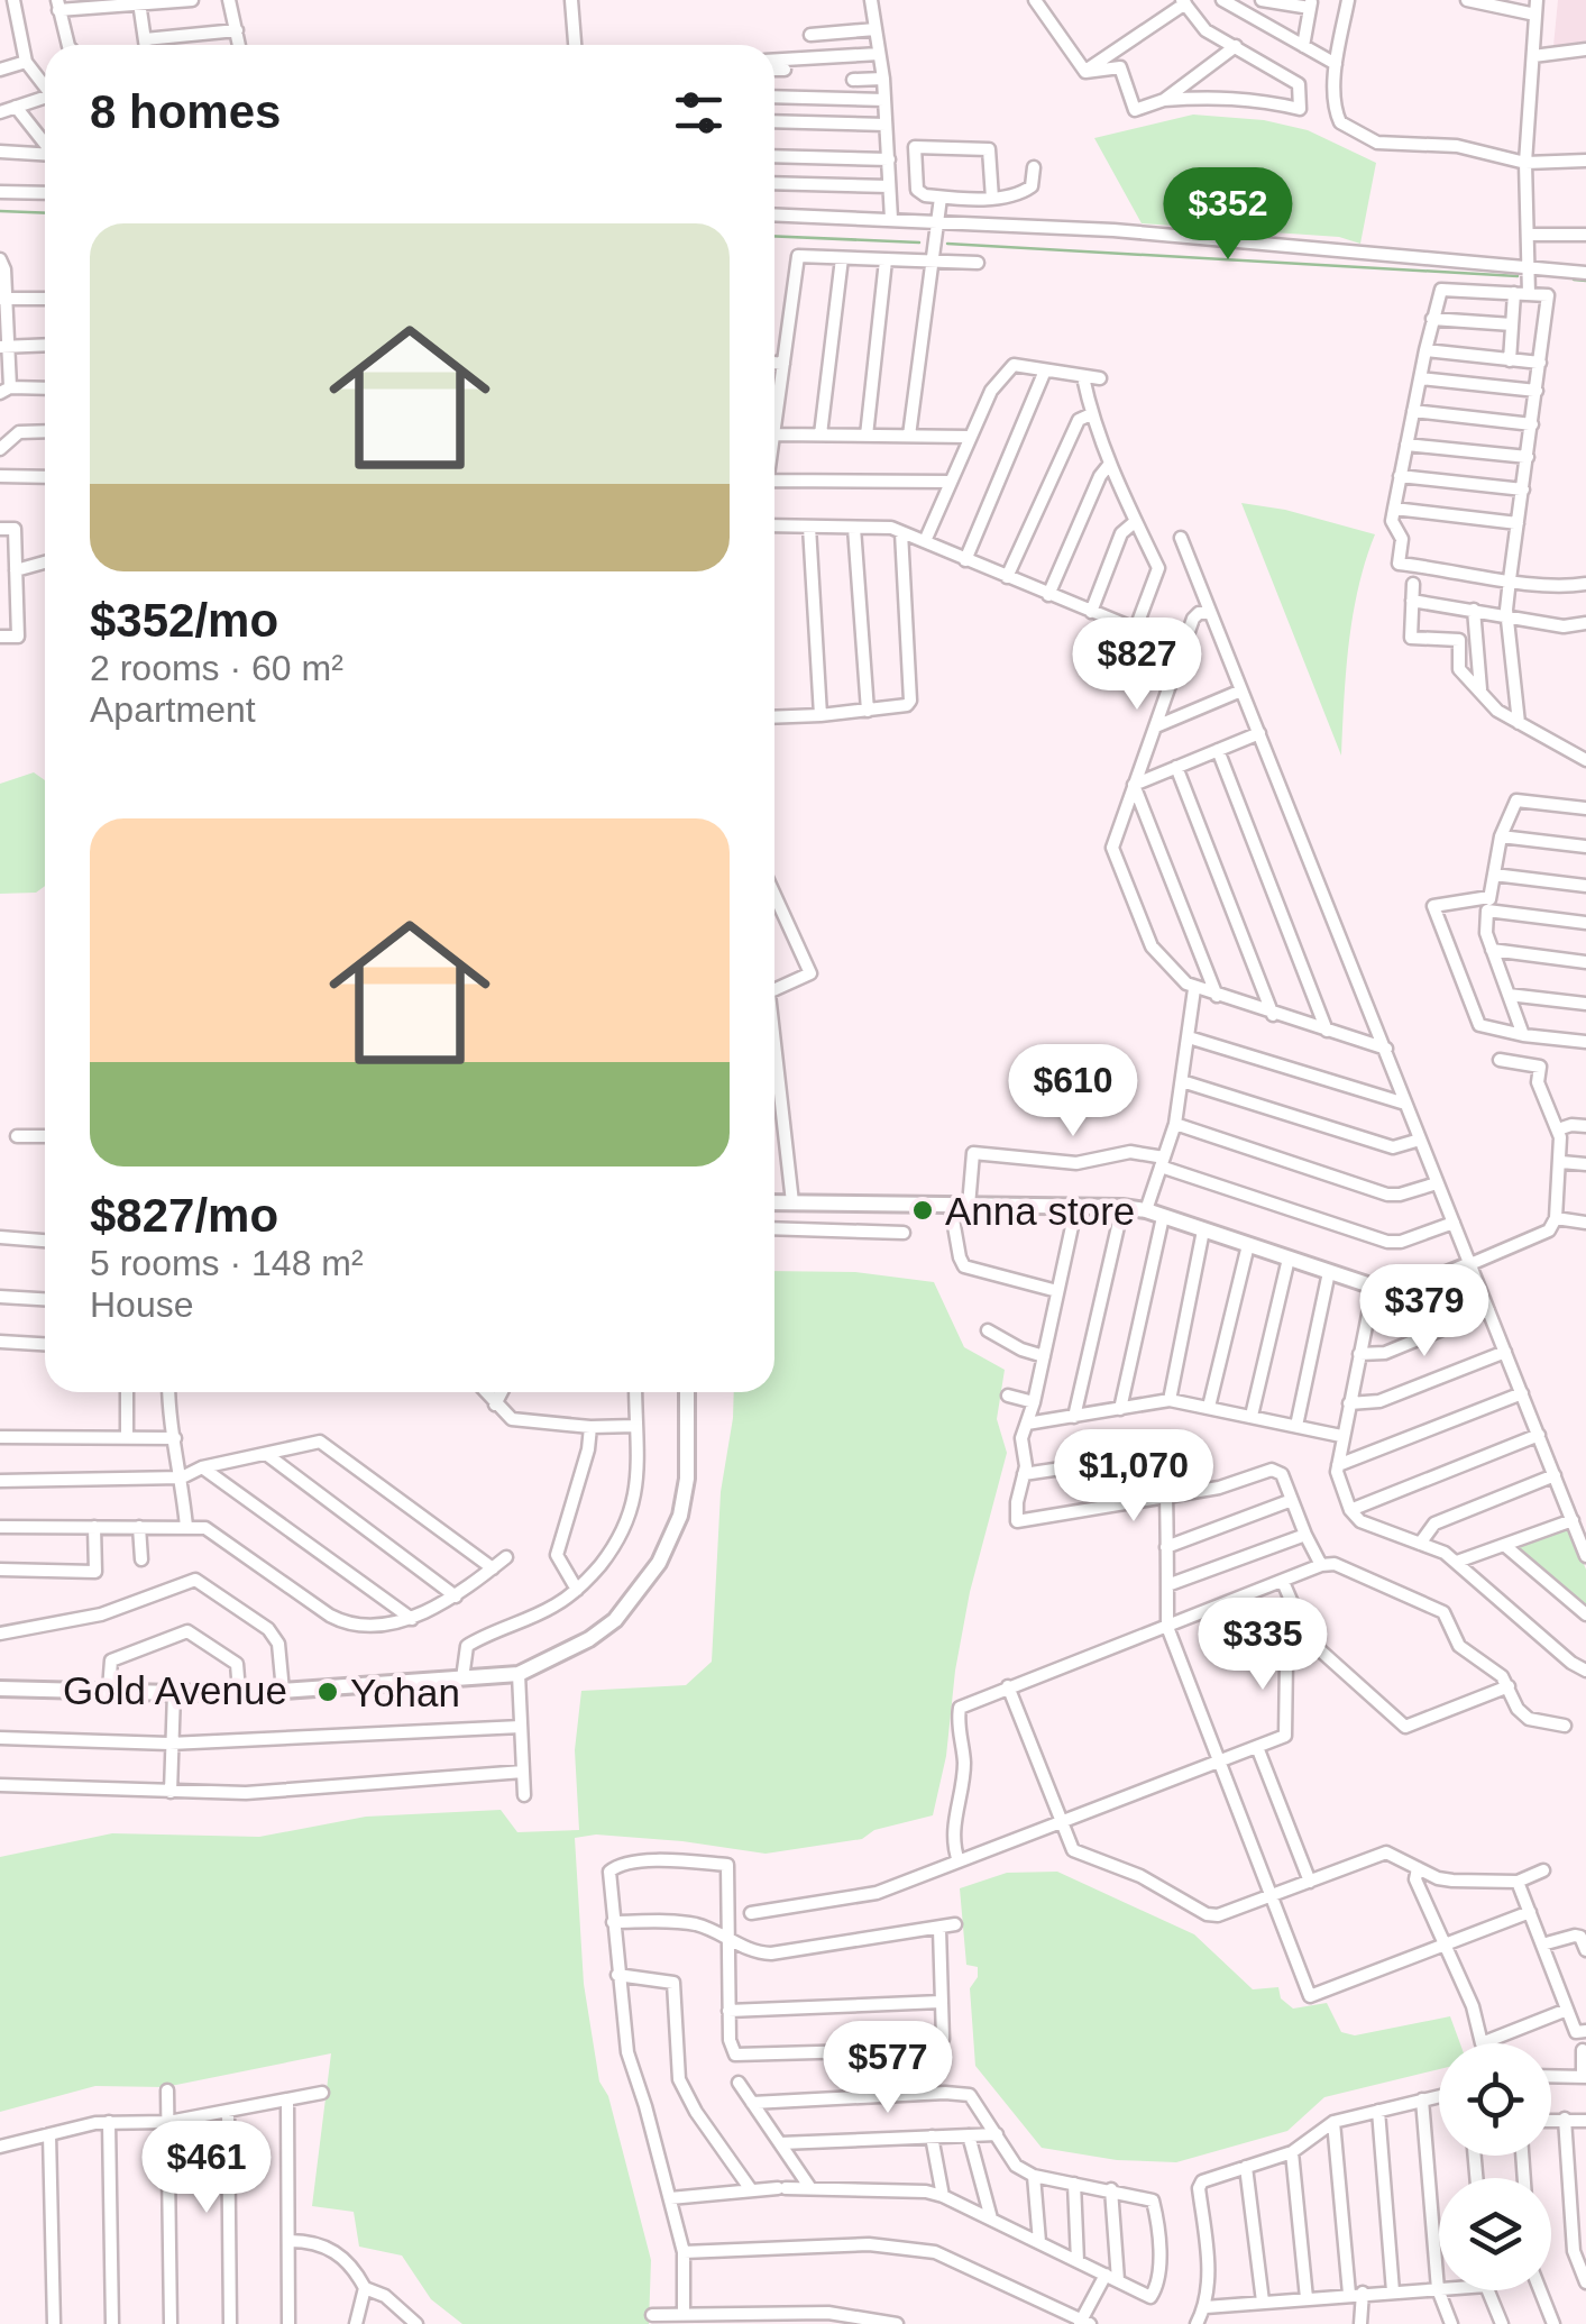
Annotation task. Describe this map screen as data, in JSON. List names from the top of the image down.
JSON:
{
  "streets": {
    "street": ["Gold Avenue"]
  },
  "places": ["Anna store", "Yohan"],
  "page": {
    "heading": "8 homes",
    "price": [
      "$352",
      "$827",
      "$610",
      "$379",
      "$1,070",
      "$335",
      "$577",
      "$461"
    ],
    "list": [
      {
        "name": "$352/mo",
        "note": "2 rooms · 60 m² · Apartment"
      },
      {
        "name": "$827/mo",
        "note": "5 rooms · 148 m² · House"
      }
    ]
  }
}
